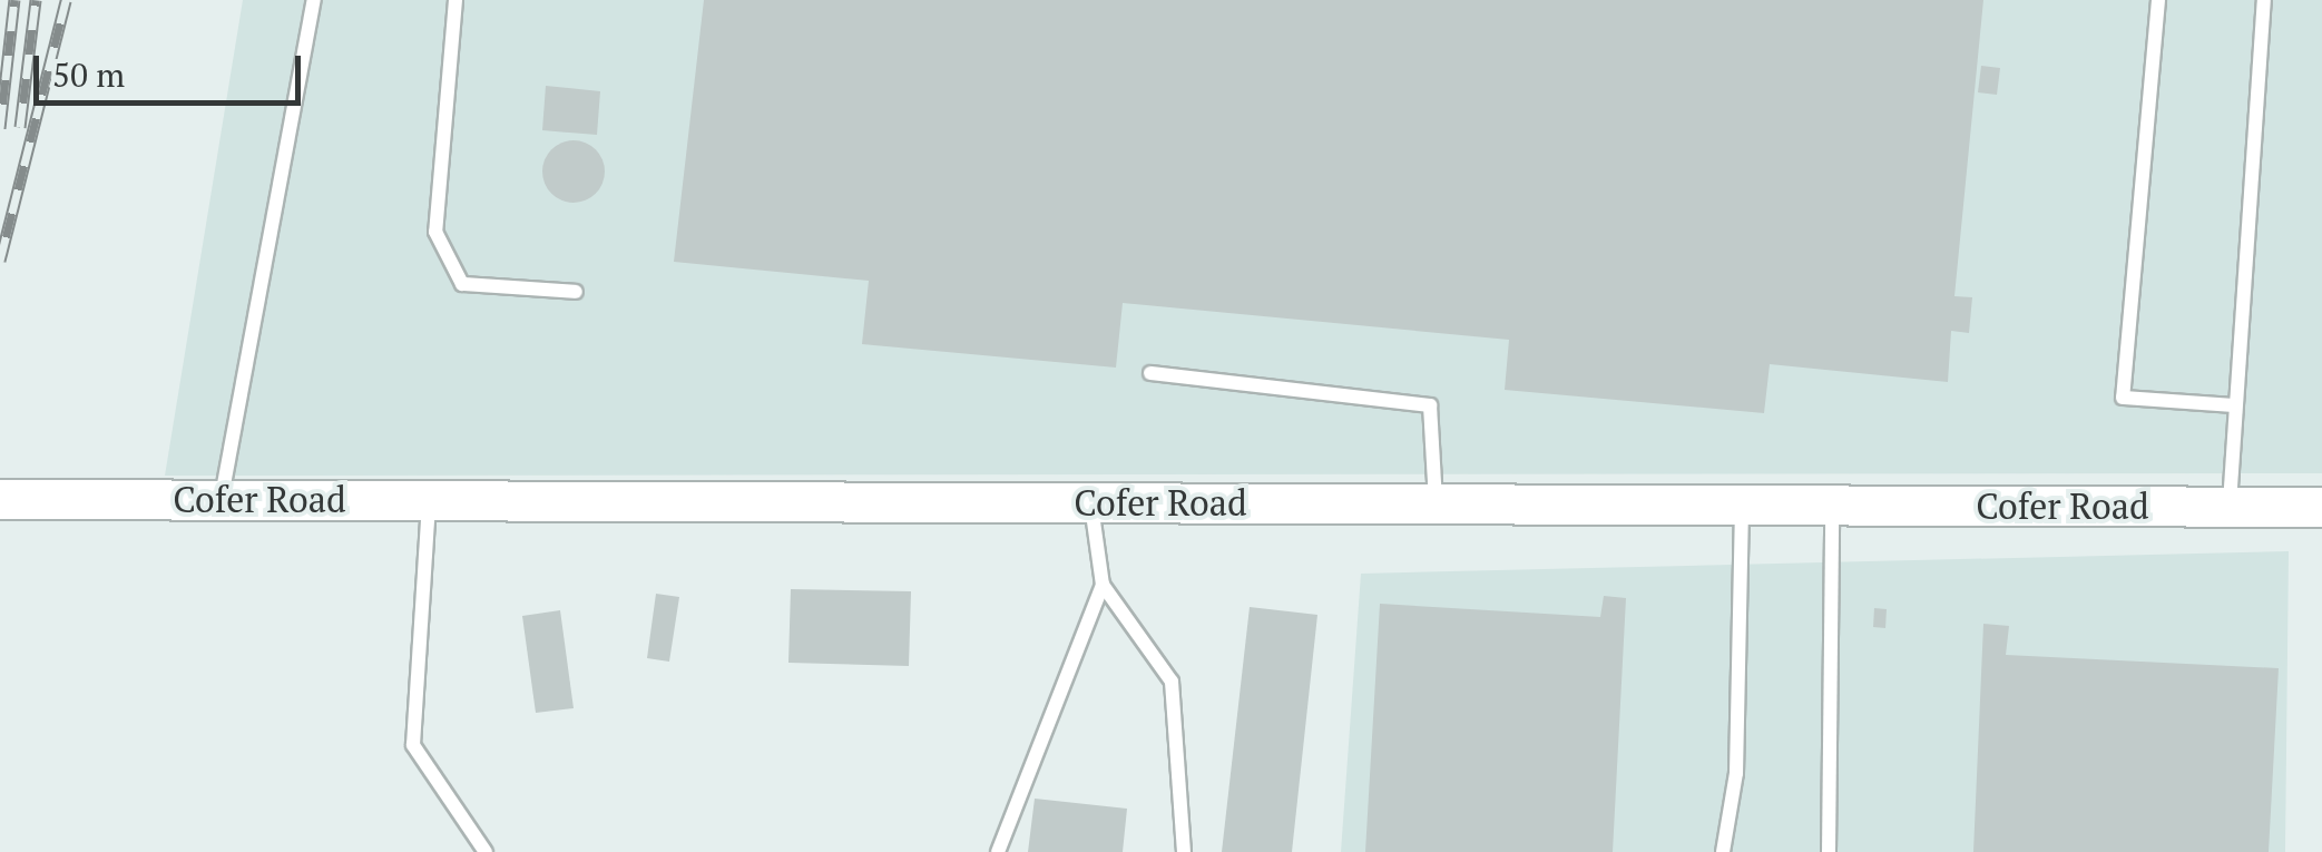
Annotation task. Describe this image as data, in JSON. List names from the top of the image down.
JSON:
{
  "streets": {
    "street": ["Cofer Road"]
  },
  "scale_bar": "50 m"
}
